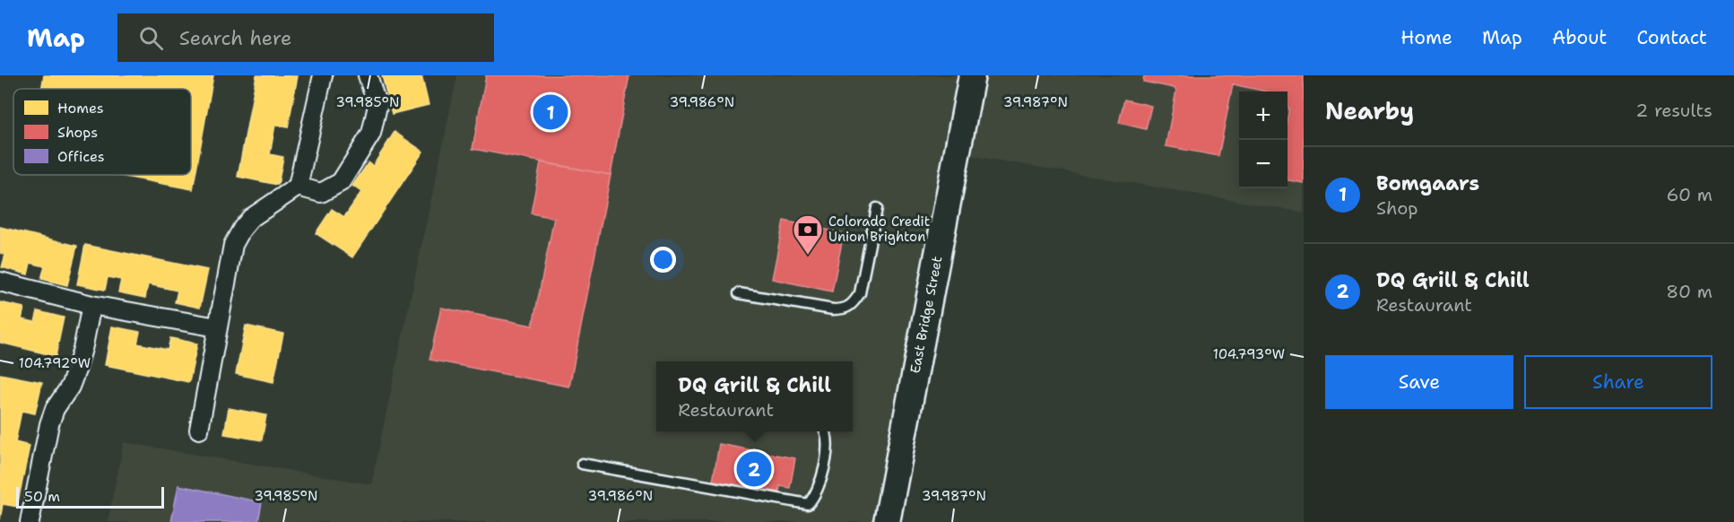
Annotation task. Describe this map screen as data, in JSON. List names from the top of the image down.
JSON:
{
  "streets": {
    "main road": ["East Bridge Street"]
  },
  "places": {
    "bank": ["Colorado Credit Union Brighton"]
  },
  "legend": ["Homes", "Shops", "Offices"],
  "scale_bar": "50 m",
  "page": {
    "header": "Map",
    "search": "Search here",
    "nav": [
      "Home",
      "Map",
      "About",
      "Contact"
    ],
    "heading": ["Nearby", "2 results"],
    "map_buttons": ["+", "−"],
    "pins": ["1", "2"],
    "list": [
      {
        "mark": "1",
        "name": "Bomgaars",
        "note": "Shop",
        "value": "60 m"
      },
      {
        "mark": "2",
        "name": "DQ Grill & Chill",
        "note": "Restaurant",
        "value": "80 m"
      }
    ],
    "buttons": ["Save", "Share"],
    "popup": ["DQ Grill & Chill", "Restaurant"],
    "scale": "50 m"
  },
  "coordinates": [
    "39.985°N",
    "39.986°N",
    "39.987°N",
    "104.793°W",
    "104.792°W"
  ]
}
